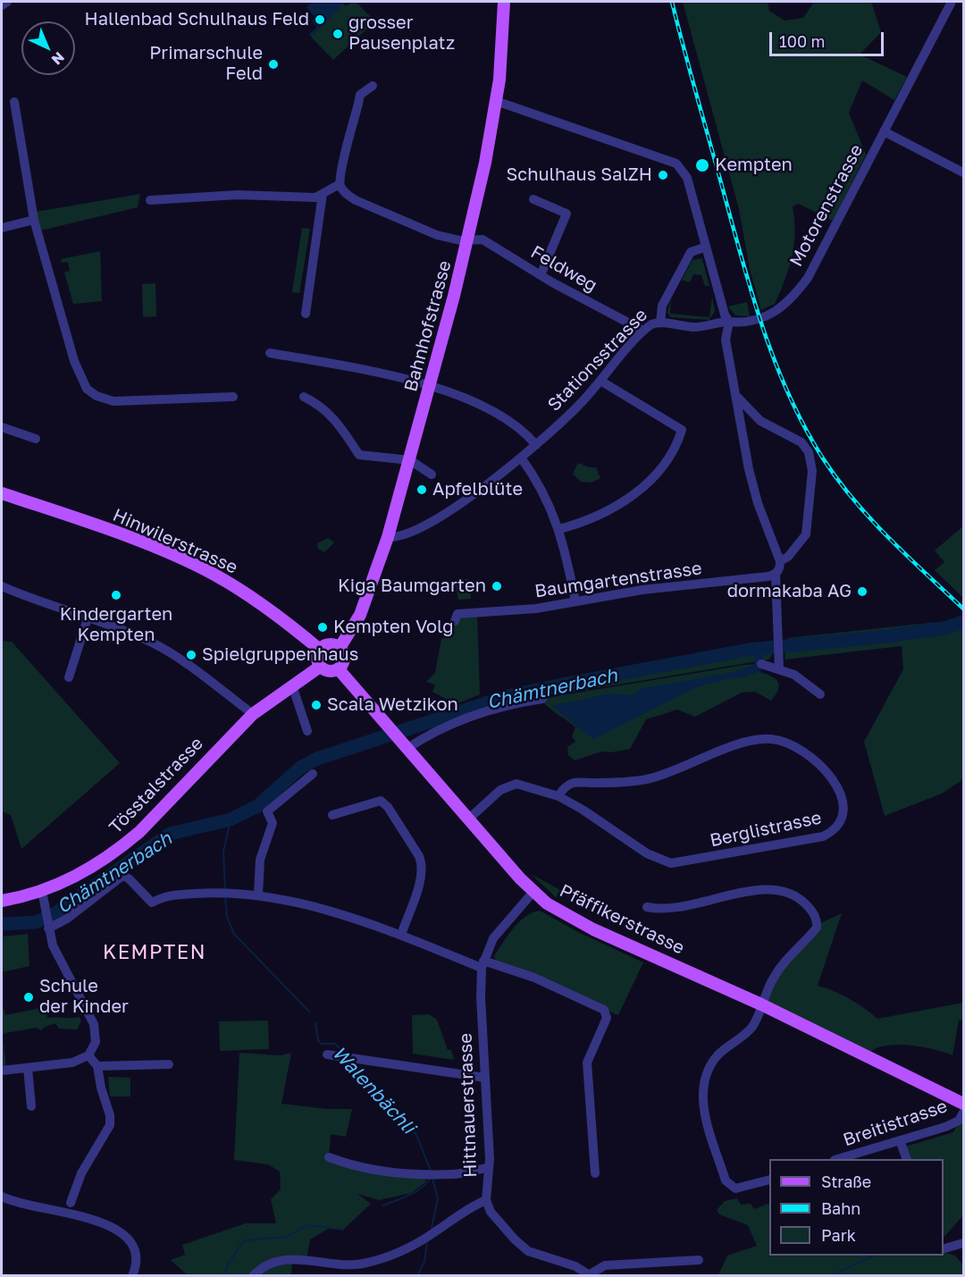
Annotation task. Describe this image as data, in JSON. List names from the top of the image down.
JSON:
{
  "streets": {
    "main road": [
      "Bahnhofstrasse",
      "Hinwilerstrasse",
      "Tösstalstrasse",
      "Pfäffikerstrasse"
    ],
    "street": [
      "Motorenstrasse",
      "Feldweg",
      "Stationsstrasse",
      "Baumgartenstrasse",
      "Berglistrasse",
      "Hittnauerstrasse",
      "Breitistrasse"
    ]
  },
  "crossings": [
    ["Motorenstrasse", "Stationsstrasse"],
    ["Feldweg", "Bahnhofstrasse"],
    ["Feldweg", "Stationsstrasse"],
    ["Bahnhofstrasse", "Stationsstrasse"],
    ["Bahnhofstrasse", "Hinwilerstrasse"],
    ["Bahnhofstrasse", "Tösstalstrasse"],
    ["Bahnhofstrasse", "Pfäffikerstrasse"],
    ["Hinwilerstrasse", "Tösstalstrasse"],
    ["Hinwilerstrasse", "Pfäffikerstrasse"],
    ["Tösstalstrasse", "Pfäffikerstrasse"],
    ["Berglistrasse", "Pfäffikerstrasse"],
    ["Pfäffikerstrasse", "Hittnauerstrasse"]
  ],
  "districts": ["KEMPTEN"],
  "water": ["Chämtnerbach", "Walenbächli"],
  "places": [
    "Hallenbad Schulhaus Feld",
    "grosser Pausenplatz",
    "Primarschule Feld",
    "Kempten",
    "Schulhaus SalZH",
    "Apfelblüte",
    "Kiga Baumgarten",
    "dormakaba AG",
    "Kindergarten Kempten",
    "Kempten Volg",
    "Spielgruppenhaus",
    "Scala Wetzikon",
    "Schule der Kinder"
  ],
  "legend": ["Straße", "Bahn", "Park"],
  "scale_bar": "100 m",
  "north": "bottom right"
}
